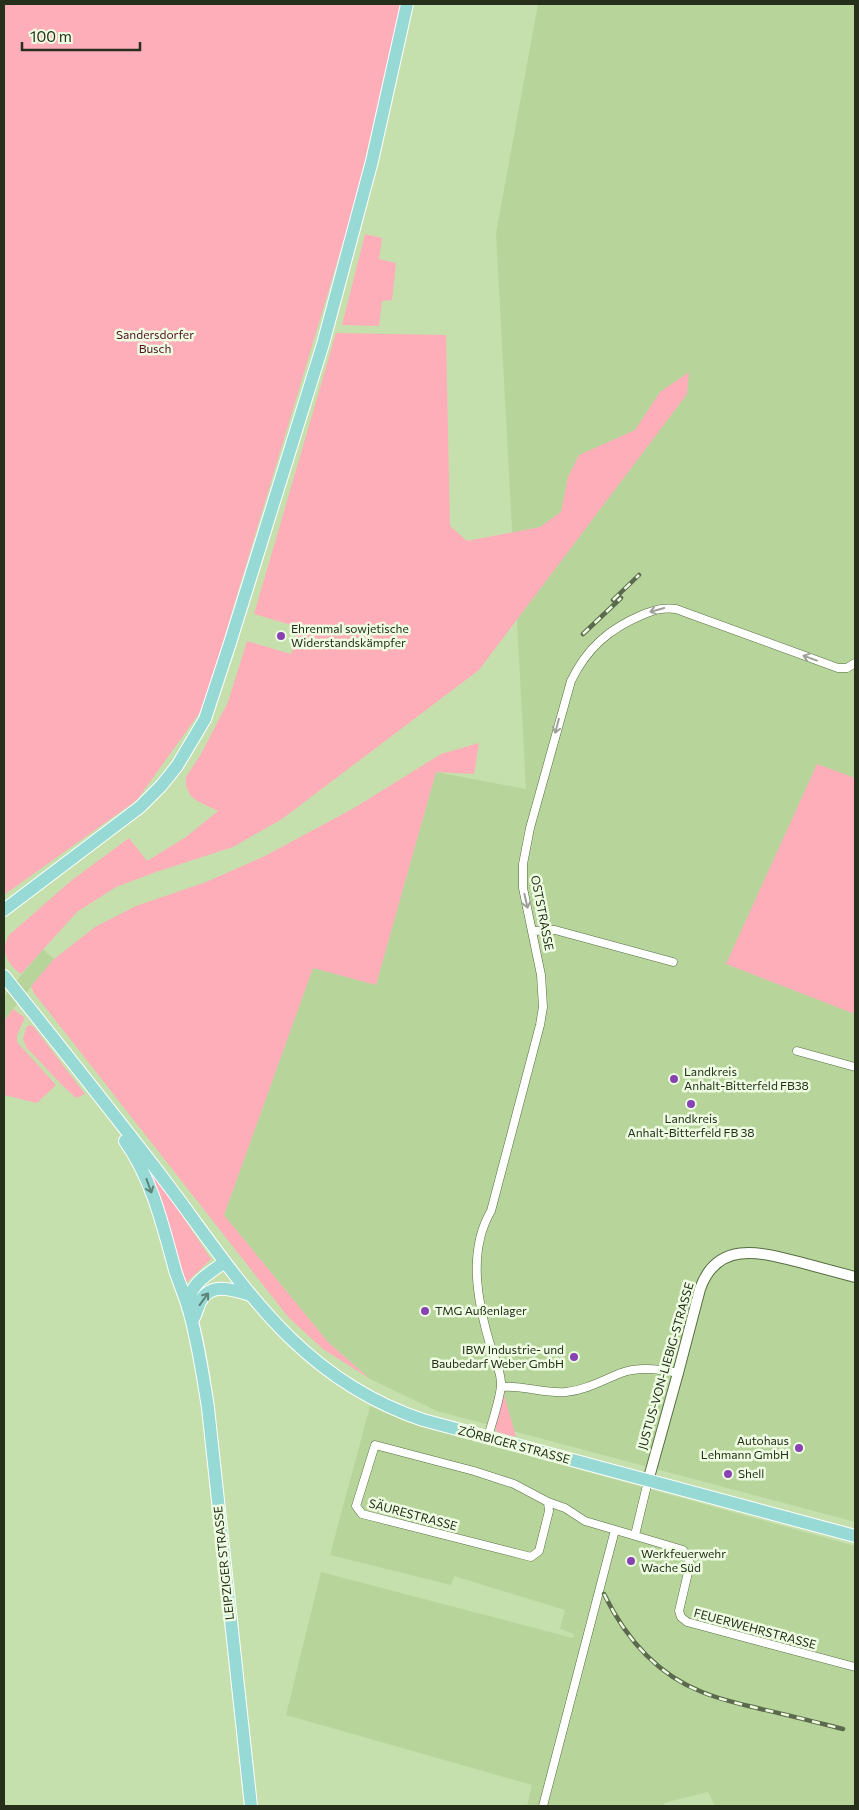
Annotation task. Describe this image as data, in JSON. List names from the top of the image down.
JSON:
{
  "streets": {
    "main road": ["ZÖRBIGER STRASSE", "LEIPZIGER STRASSE"],
    "street": [
      "OSTSTRASSE",
      "JUSTUS-VON-LIEBIG-STRASSE",
      "SÄURESTRASSE",
      "FEUERWEHRSTRASSE"
    ]
  },
  "crossings": [
    ["OSTSTRASSE", "ZÖRBIGER STRASSE"],
    ["JUSTUS-VON-LIEBIG-STRASSE", "ZÖRBIGER STRASSE"],
    ["ZÖRBIGER STRASSE", "LEIPZIGER STRASSE"],
    ["SÄURESTRASSE", "FEUERWEHRSTRASSE"]
  ],
  "parks": ["Sandersdorfer Busch"],
  "places": [
    "Ehrenmal sowjetische Widerstandskämpfer",
    "Landkreis Anhalt-Bitterfeld FB38",
    "Landkreis Anhalt-Bitterfeld FB 38",
    "TMG Außenlager",
    "IBW Industrie- und Baubedarf Weber GmbH",
    "Autohaus Lehmann GmbH",
    "Shell",
    "Werkfeuerwehr Wache Süd"
  ],
  "scale_bar": "100 m"
}
